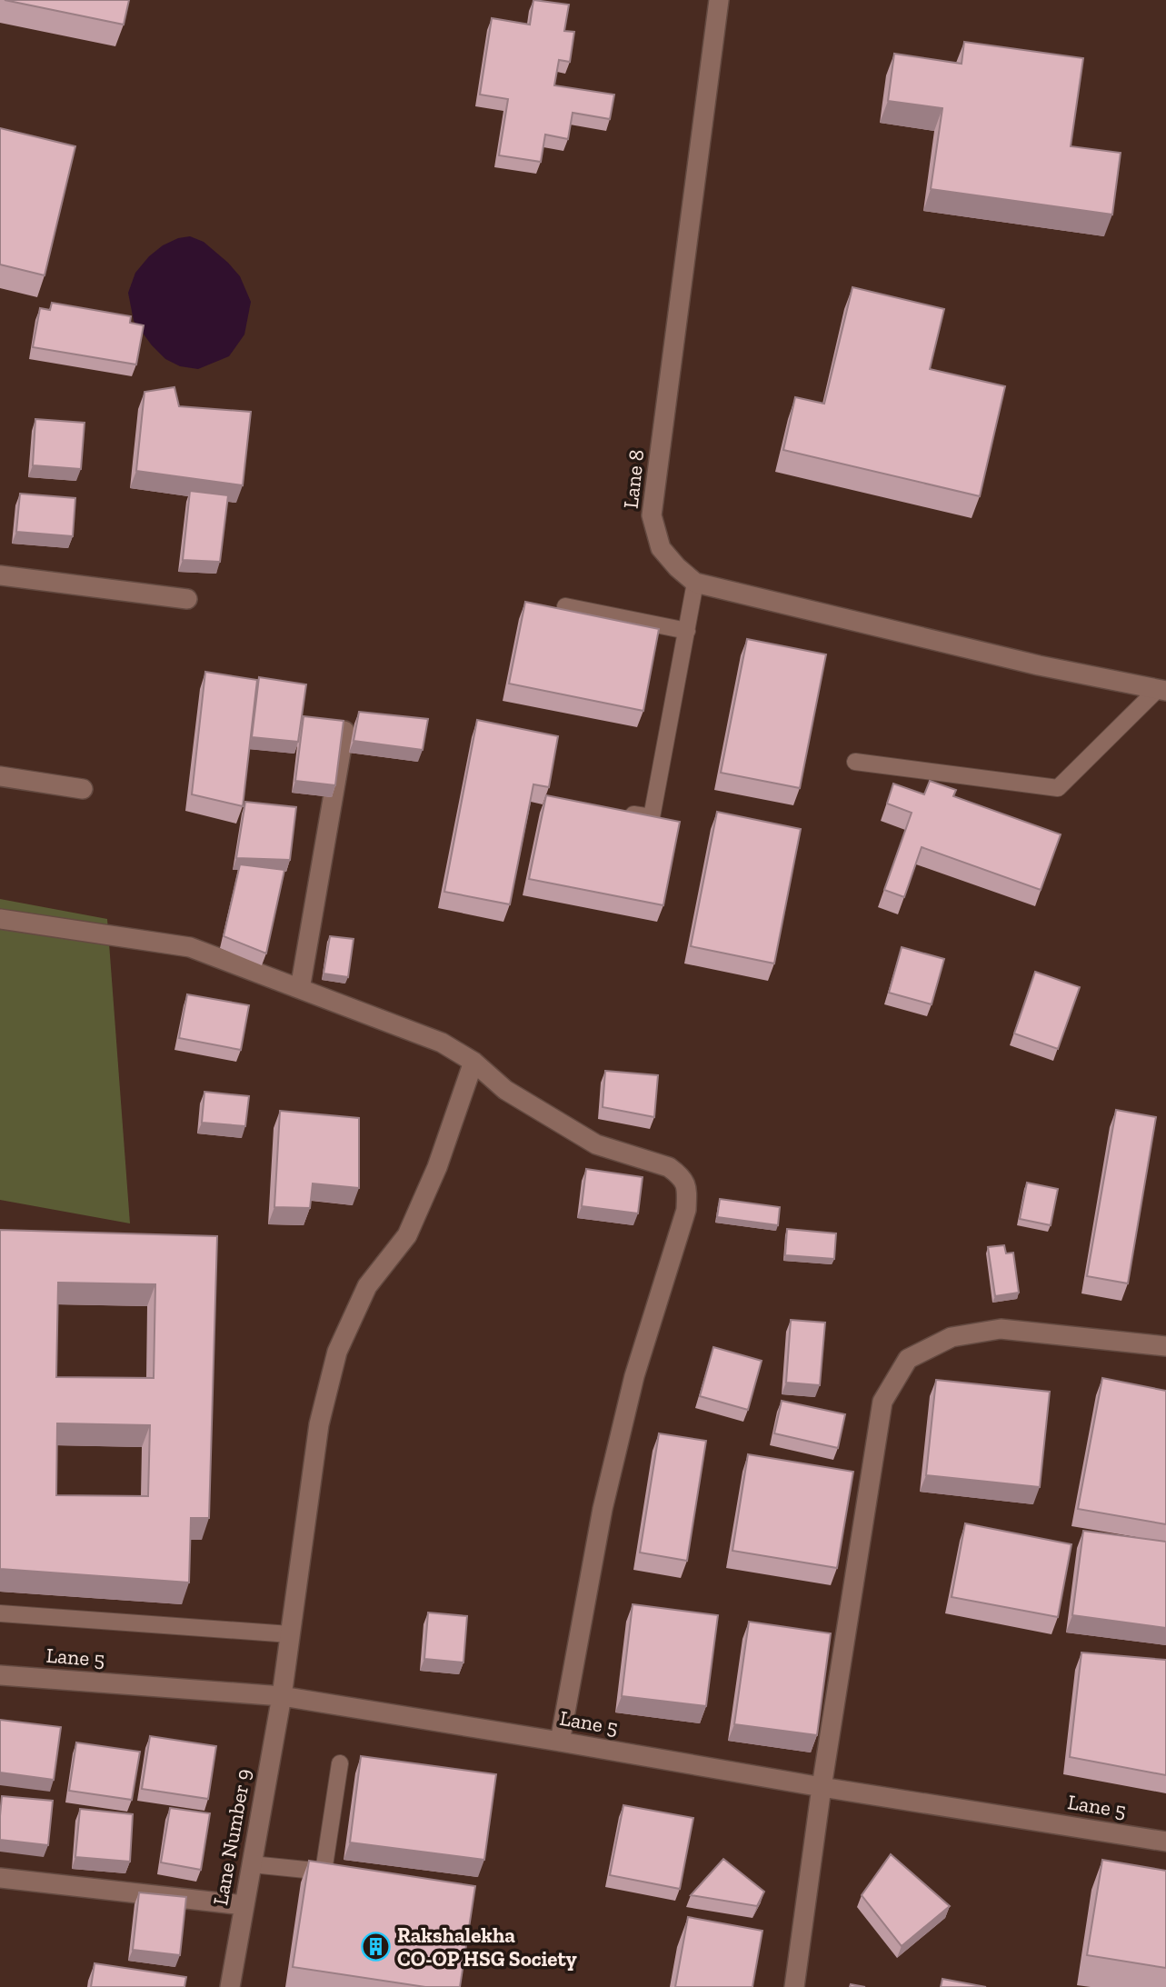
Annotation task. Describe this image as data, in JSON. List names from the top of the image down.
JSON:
{
  "streets": {
    "street": ["Lane 8", "Lane 5", "Lane Number 9"]
  },
  "crossings": [
    ["Lane 5", "Lane Number 9"]
  ],
  "places": {
    "building": ["Rakshalekha CO-OP HSG Society"]
  }
}
